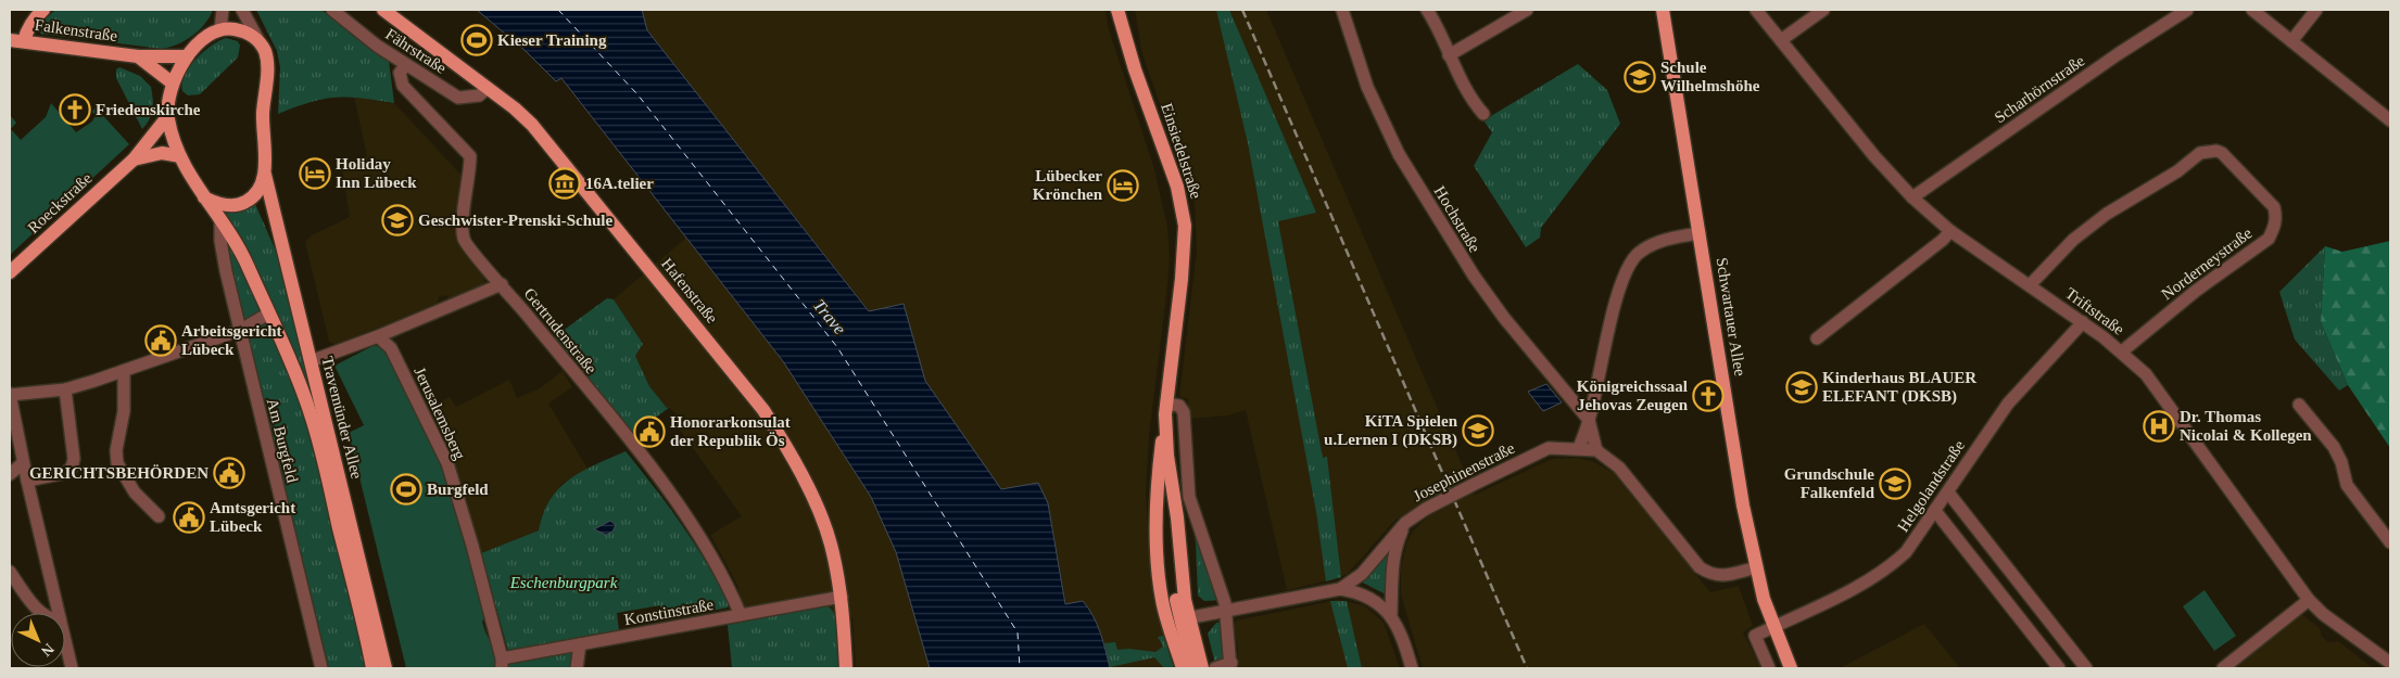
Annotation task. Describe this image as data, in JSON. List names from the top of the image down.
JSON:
{
  "streets": {
    "main road": [
      "Falkenstraße",
      "Einsiedelstraße",
      "Roeckstraße",
      "Hafenstraße",
      "Schwartauer Allee",
      "Travemünder Allee"
    ],
    "street": [
      "Fährstraße",
      "Scharhörnstraße",
      "Hochstraße",
      "Norderneystraße",
      "Triftstraße",
      "Gertrudenstraße",
      "Jerusalemsberg",
      "Am Burgfeld",
      "Josephinenstraße",
      "Helgolandstraße",
      "Konstinstraße"
    ]
  },
  "crossings": [
    ["Fährstraße", "Hafenstraße"],
    ["Fährstraße", "Gertrudenstraße"],
    ["Scharhörnstraße", "Triftstraße"],
    ["Einsiedelstraße", "Josephinenstraße"],
    ["Roeckstraße", "Travemünder Allee"],
    ["Norderneystraße", "Triftstraße"],
    ["Hafenstraße", "Konstinstraße"],
    ["Triftstraße", "Helgolandstraße"],
    ["Schwartauer Allee", "Helgolandstraße"],
    ["Gertrudenstraße", "Konstinstraße"],
    ["Jerusalemsberg", "Konstinstraße"],
    ["Travemünder Allee", "Am Burgfeld"]
  ],
  "water": ["Trave"],
  "parks": ["Eschenburgpark"],
  "places": {
    "sports": ["Kieser Training", "Burgfeld"],
    "school or university": [
      "Schule Wilhelmshöhe",
      "Geschwister-Prenski-Schule",
      "Kinderhaus BLAUER ELEFANT (DKSB)",
      "KiTA Spielen u.Lernen I (DKSB)",
      "Grundschule Falkenfeld"
    ],
    "church": ["Friedenskirche", "Königreichssaal Jehovas Zeugen"],
    "hotel": ["Holiday Inn Lübeck", "Lübecker Krönchen"],
    "museum": ["16A.telier"],
    "public building": [
      "Arbeitsgericht Lübeck",
      "Honorarkonsulat der Republik Ös",
      "GERICHTSBEHÖRDEN",
      "Amtsgericht Lübeck"
    ],
    "hospital": ["Dr. Thomas Nicolai & Kollegen"]
  },
  "north": "bottom right"
}
